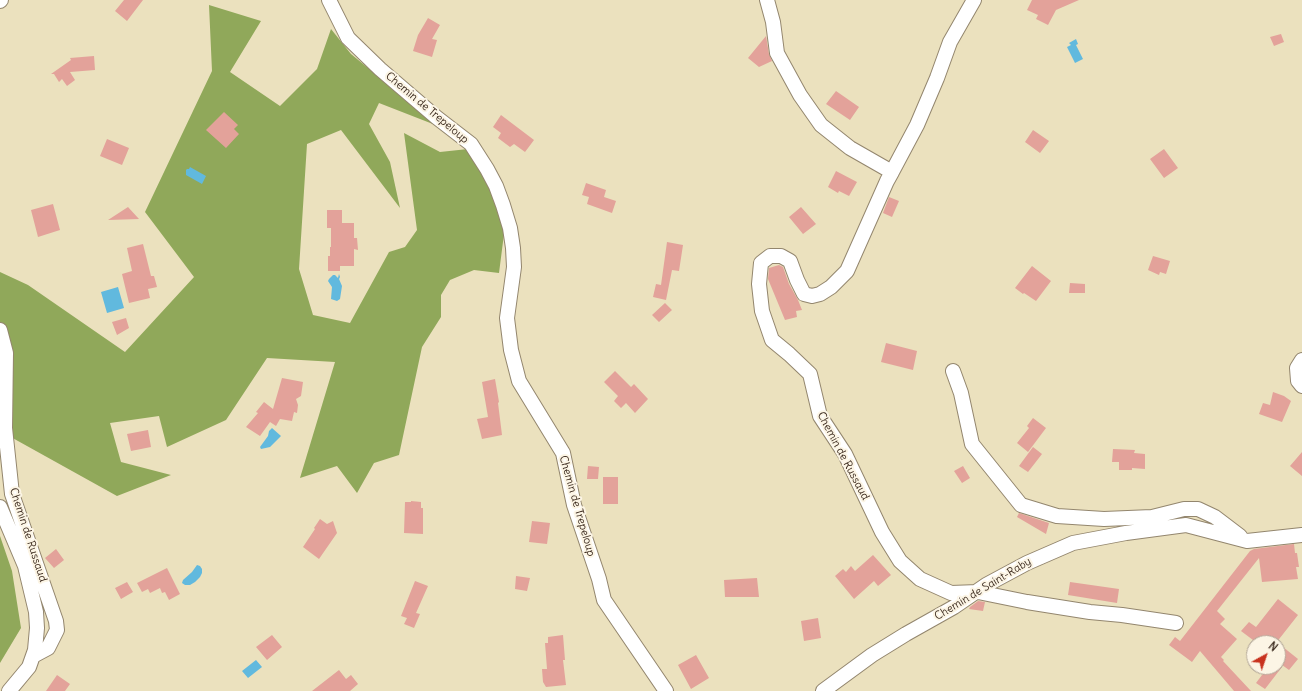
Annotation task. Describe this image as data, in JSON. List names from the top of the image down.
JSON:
{
  "streets": {
    "street": ["Chemin de Trepeloup", "Chemin de Russaud", "Chemin de Saint-Raby"]
  },
  "crossings": [
    ["Chemin de Russaud", "Chemin de Saint-Raby"]
  ],
  "north": "top right"
}
